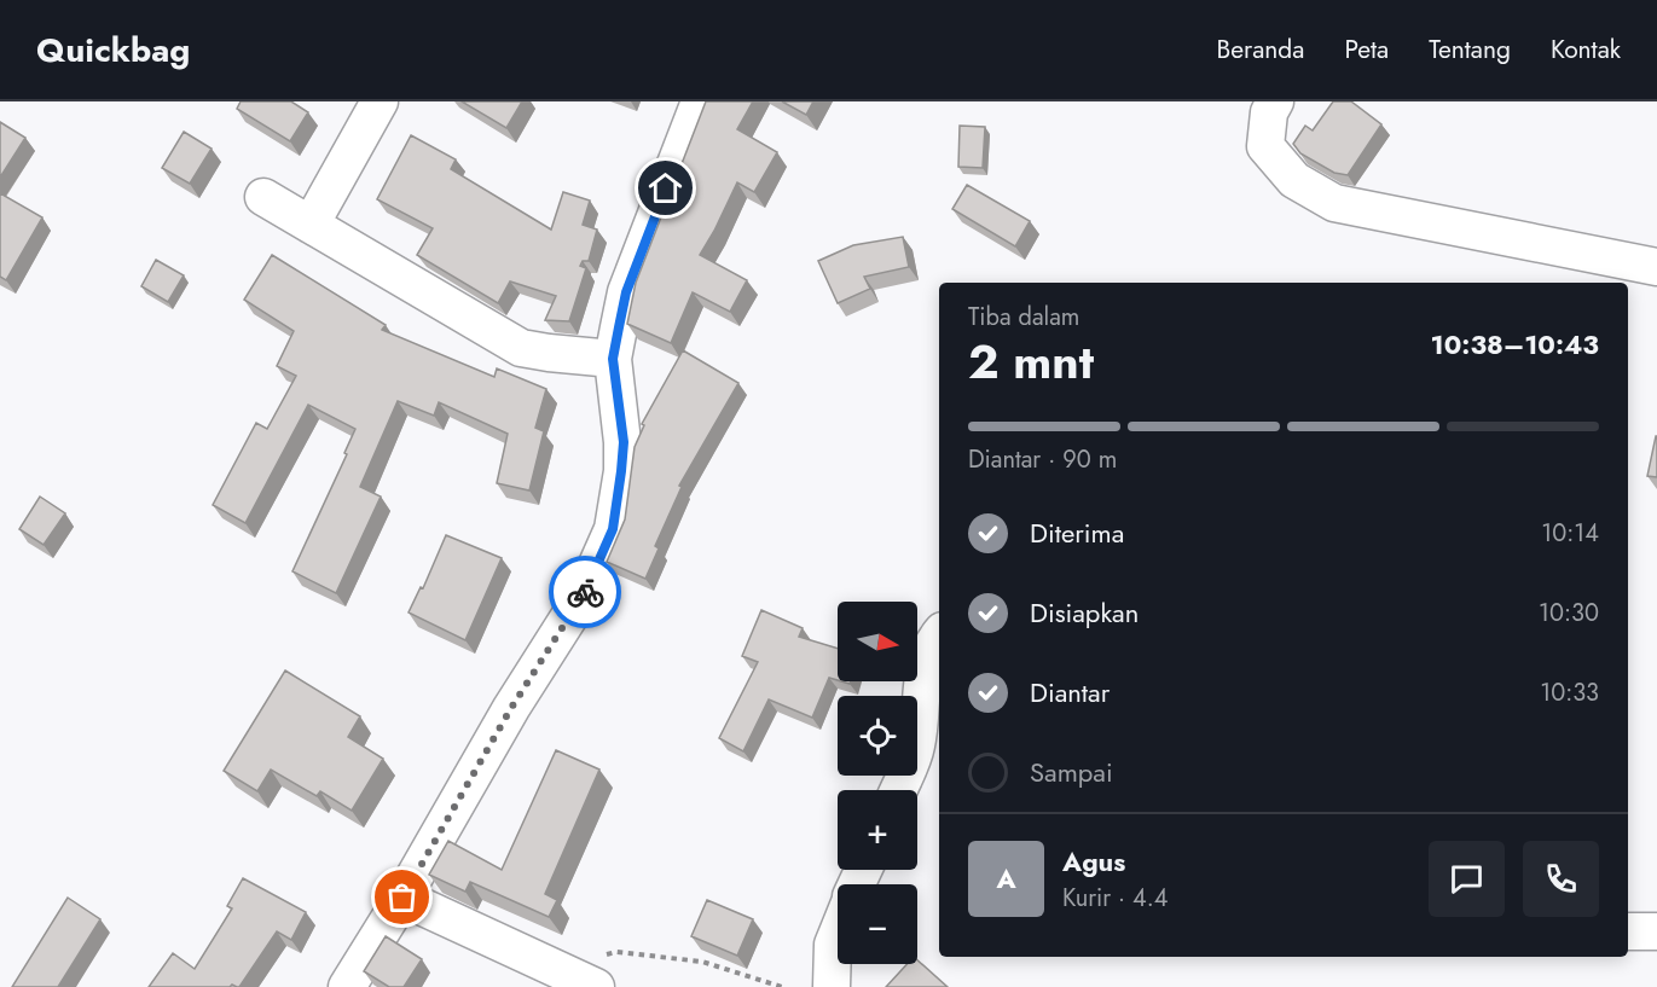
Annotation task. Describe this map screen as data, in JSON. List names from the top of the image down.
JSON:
{
  "north": "right",
  "page": {
    "header": "Quickbag",
    "nav": [
      "Beranda",
      "Peta",
      "Tentang",
      "Kontak"
    ],
    "heading": ["2 mnt", "Tiba dalam", "10:38–10:43"],
    "panel": ["Agus", "Kurir · 4.4"],
    "bar": "Diantar · 90 m",
    "list": [
      ["Diterima", "10:14"],
      ["Disiapkan", "10:30"],
      ["Diantar", "10:33"],
      "Sampai"
    ],
    "map_buttons": ["+", "−"],
    "round": "A"
  }
}
